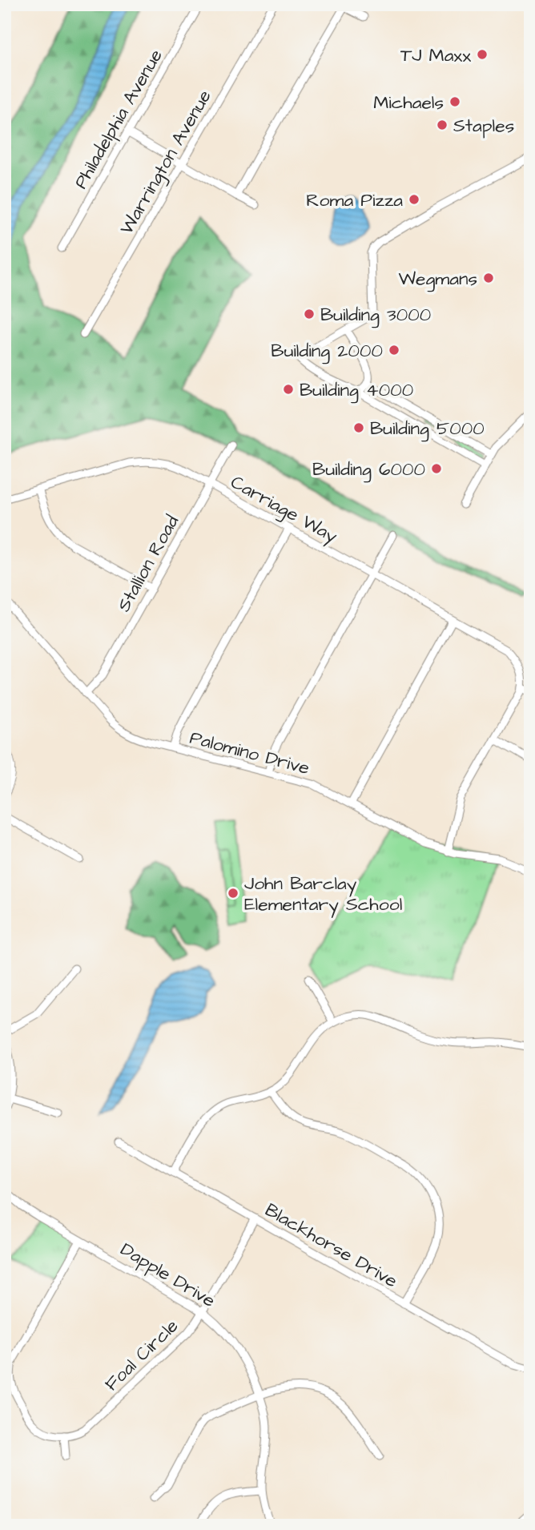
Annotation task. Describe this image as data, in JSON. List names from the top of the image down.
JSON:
{
  "streets": {
    "street": [
      "Philadelphia Avenue",
      "Warrington Avenue",
      "Carriage Way",
      "Stallion Road",
      "Palomino Drive",
      "Blackhorse Drive",
      "Dapple Drive",
      "Foal Circle"
    ]
  },
  "crossings": [
    ["Carriage Way", "Stallion Road"],
    ["Stallion Road", "Palomino Drive"],
    ["Blackhorse Drive", "Foal Circle"],
    ["Dapple Drive", "Foal Circle"]
  ],
  "places": [
    "TJ Maxx",
    "Michaels",
    "Staples",
    "Roma Pizza",
    "Wegmans",
    "Building 3000",
    "Building 2000",
    "Building 4000",
    "Building 5000",
    "Building 6000",
    "John Barclay Elementary School"
  ]
}
